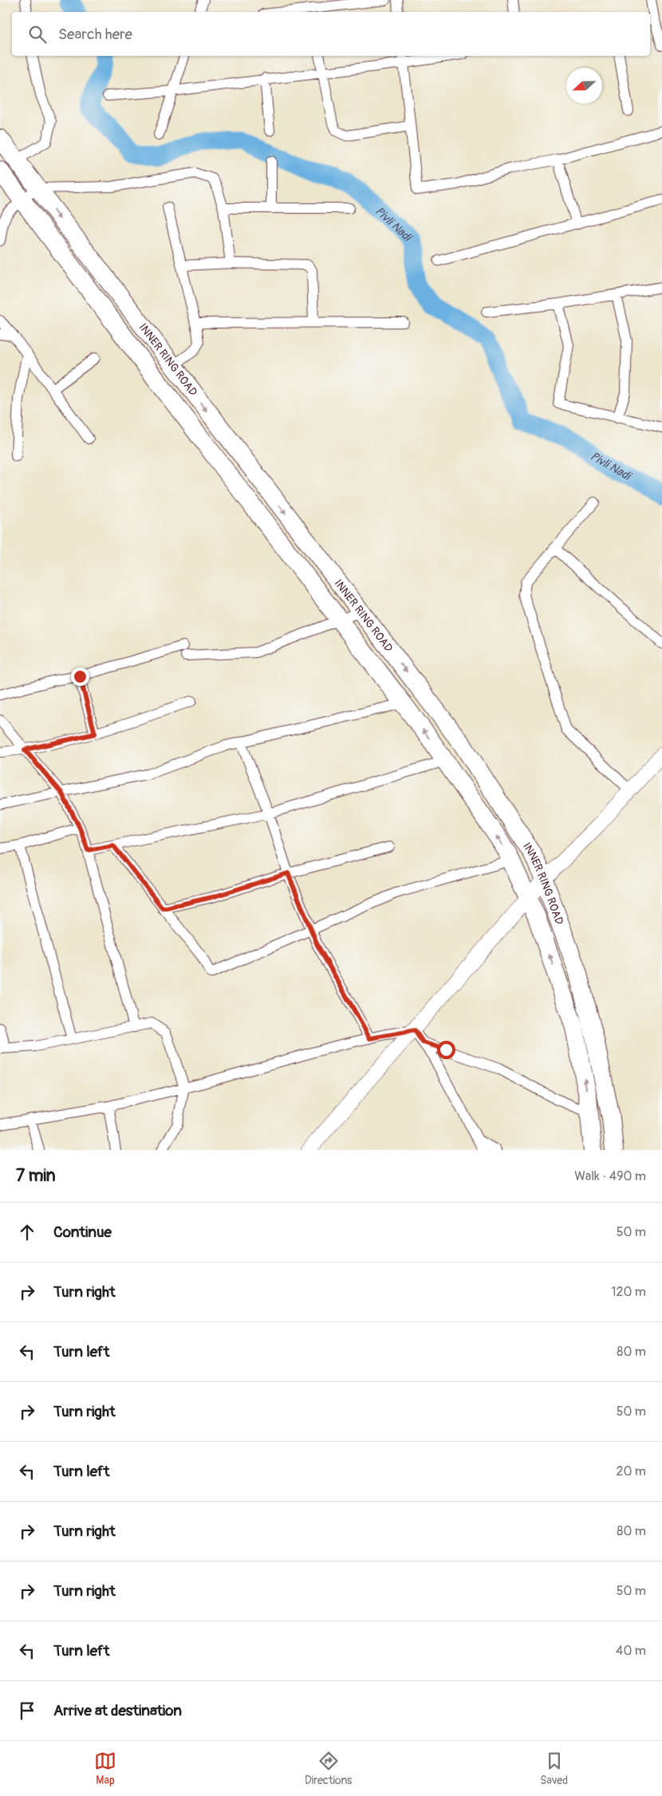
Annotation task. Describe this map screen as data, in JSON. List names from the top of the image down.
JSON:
{
  "streets": {
    "highway": ["INNER RING ROAD"]
  },
  "water": ["Pivli Nadi"],
  "north": "left",
  "page": {
    "search": "Search here",
    "heading": ["7 min", "Walk · 490 m"],
    "list": [
      ["Continue", "50 m"],
      ["Turn right", "120 m"],
      ["Turn left", "80 m"],
      ["Turn right", "50 m"],
      ["Turn left", "20 m"],
      ["Turn right", "80 m"],
      ["Turn right", "50 m"],
      ["Turn left", "40 m"],
      "Arrive at destination"
    ],
    "nav": ["Map", "Directions", "Saved"]
  }
}
